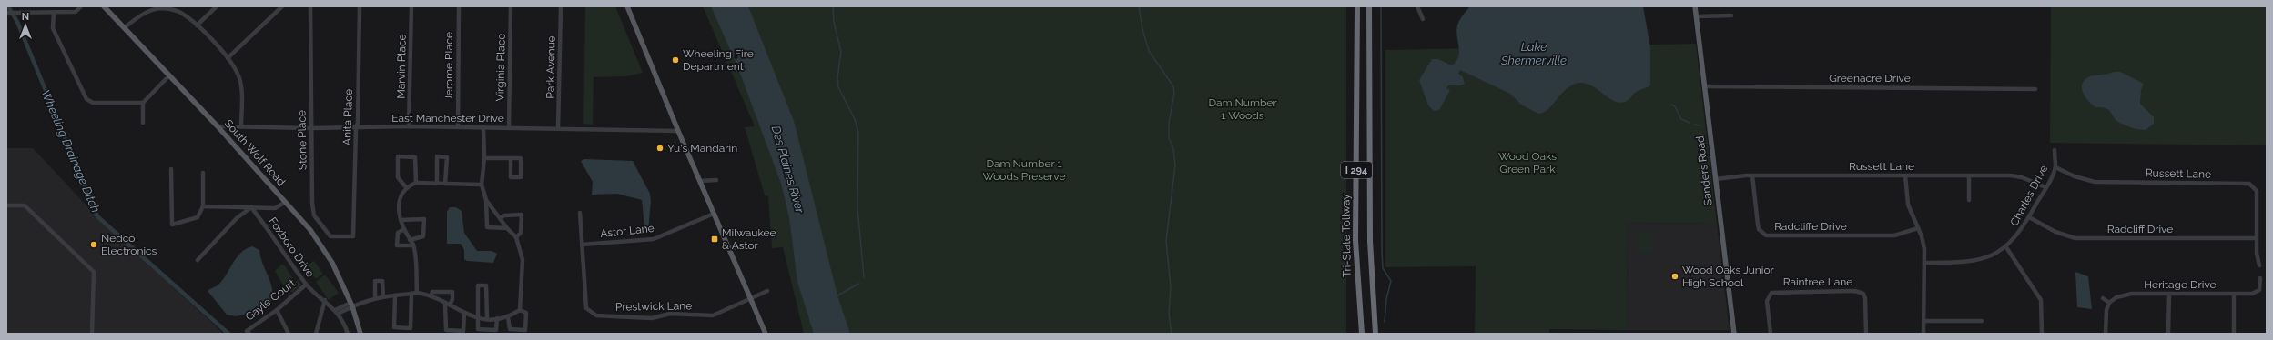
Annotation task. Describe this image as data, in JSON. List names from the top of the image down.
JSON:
{
  "streets": {
    "highway": ["I 294", "Tri-State Tollway"],
    "main road": ["South Wolf Road", "Sanders Road"],
    "street": [
      "Marvin Place",
      "Jerome Place",
      "Virginia Place",
      "Park Avenue",
      "Greenacre Drive",
      "Anita Place",
      "East Manchester Drive",
      "Stone Place",
      "Russett Lane",
      "Charles Drive",
      "Radcliffe Drive",
      "Radcliff Drive",
      "Astor Lane",
      "Foxboro Drive",
      "Raintree Lane",
      "Heritage Drive",
      "Gayle Court",
      "Prestwick Lane"
    ]
  },
  "crossings": [
    ["Marvin Place", "East Manchester Drive"],
    ["Jerome Place", "East Manchester Drive"],
    ["Virginia Place", "East Manchester Drive"],
    ["Park Avenue", "East Manchester Drive"],
    ["Greenacre Drive", "Sanders Road"],
    ["Anita Place", "East Manchester Drive"],
    ["Anita Place", "Stone Place"],
    ["East Manchester Drive", "Stone Place"],
    ["East Manchester Drive", "South Wolf Road"],
    ["Russett Lane", "Sanders Road"],
    ["Russett Lane", "Charles Drive"],
    ["Russett Lane", "Radcliffe Drive"],
    ["Russett Lane", "Radcliff Drive"],
    ["Charles Drive", "Radcliff Drive"],
    ["Astor Lane", "Prestwick Lane"],
    ["Foxboro Drive", "Gayle Court"]
  ],
  "water": ["Lake Shermerville", "Wheeling Drainage Ditch", "Des Plaines River"],
  "parks": ["Dam Number 1 Woods", "Wood Oaks Green Park", "Dam Number 1 Woods Preserve"],
  "places": {
    "other": [
      "Wheeling Fire Department",
      "Yu's Mandarin",
      "Nedco Electronics",
      "Wood Oaks Junior High School"
    ],
    "transit": ["Milwaukee & Astor"]
  },
  "north": "top"
}
